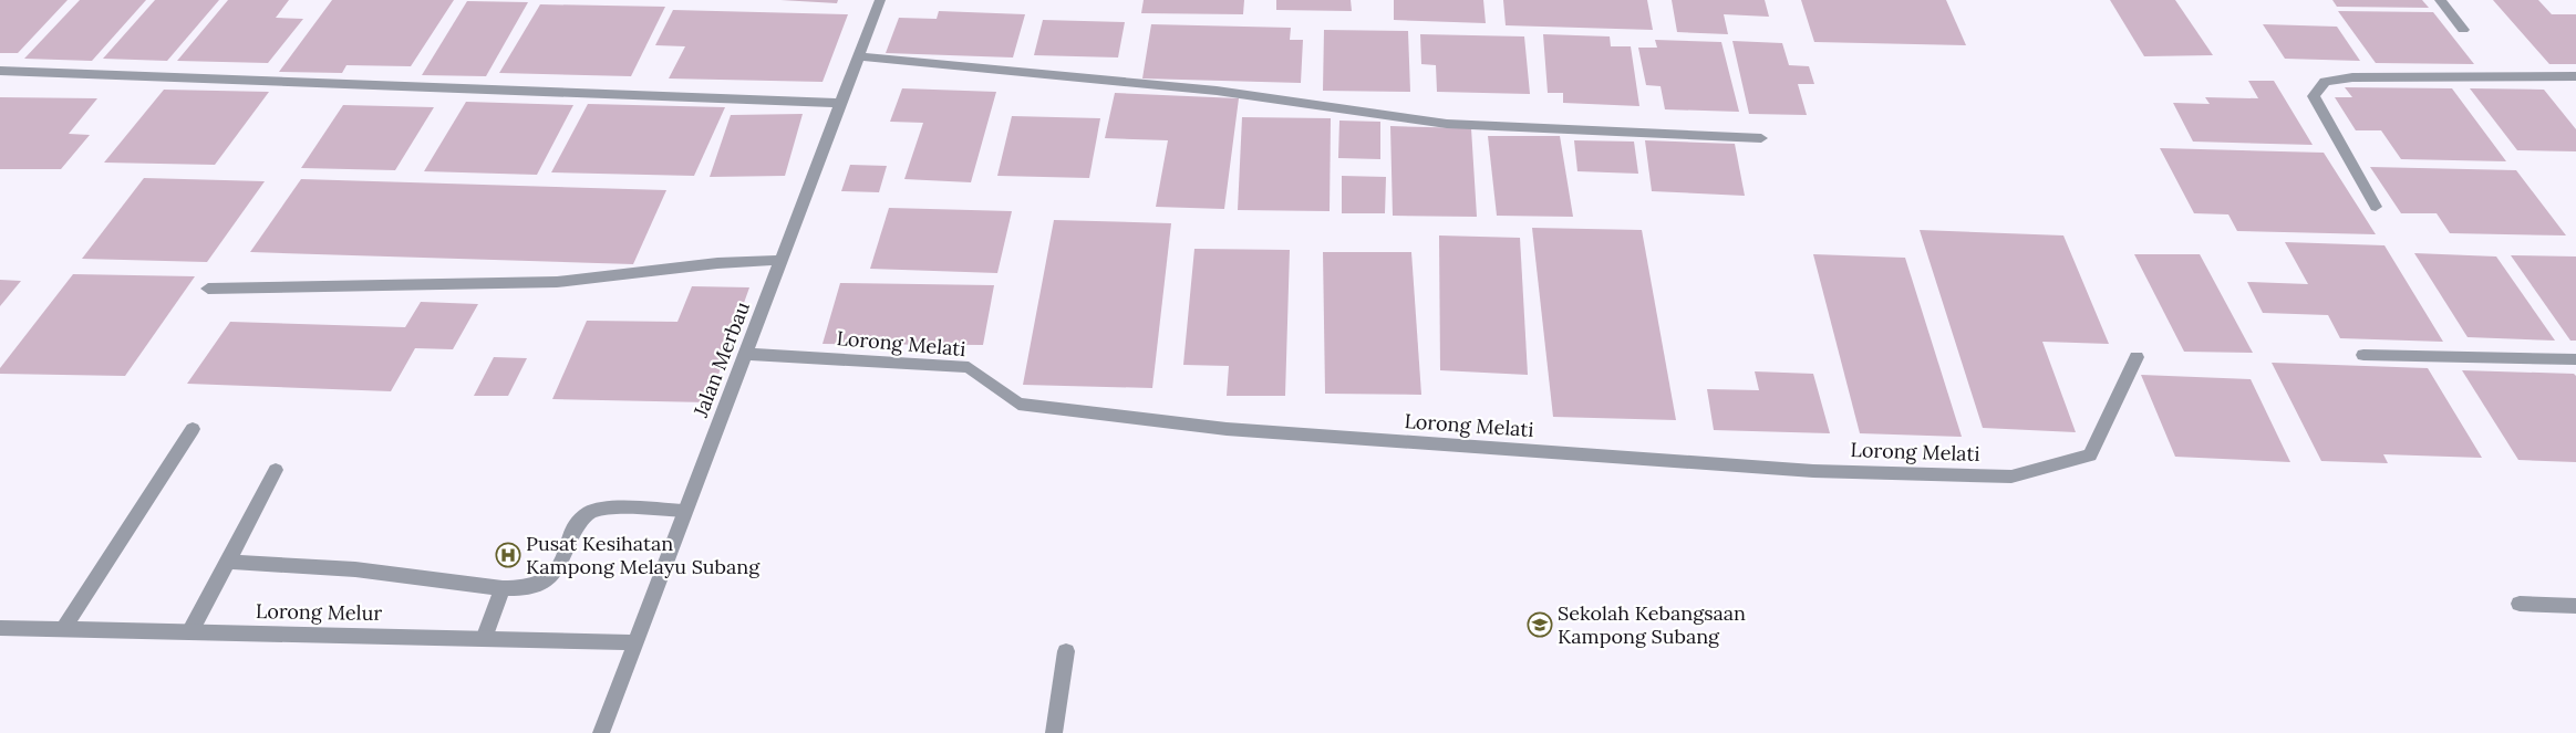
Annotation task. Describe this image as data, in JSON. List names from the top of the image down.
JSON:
{
  "streets": {
    "street": ["Lorong Melati", "Jalan Merbau", "Lorong Melur"]
  },
  "crossings": [
    ["Lorong Melati", "Jalan Merbau"],
    ["Jalan Merbau", "Lorong Melur"]
  ],
  "places": {
    "hospital": ["Pusat Kesihatan Kampong Melayu Subang"],
    "school or university": ["Sekolah Kebangsaan Kampong Subang"]
  }
}
